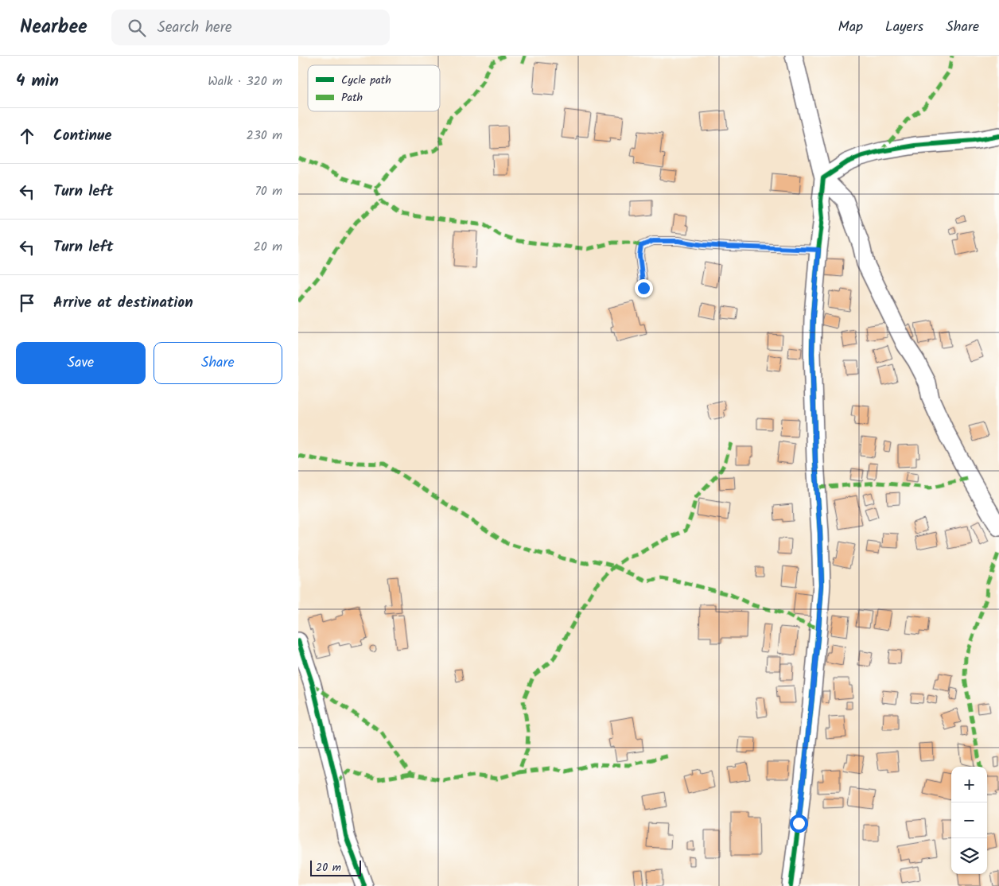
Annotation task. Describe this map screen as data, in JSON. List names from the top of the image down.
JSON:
{
  "legend": ["Cycle path", "Path"],
  "scale_bar": "20 m",
  "page": {
    "header": "Nearbee",
    "search": "Search here",
    "nav": ["Map", "Layers", "Share"],
    "heading": ["4 min", "Walk · 320 m"],
    "list": [
      ["Continue", "230 m"],
      ["Turn left", "70 m"],
      ["Turn left", "20 m"],
      "Arrive at destination"
    ],
    "buttons": ["Save", "Share"],
    "map_buttons": ["+", "−"],
    "scale": "20 m"
  }
}
